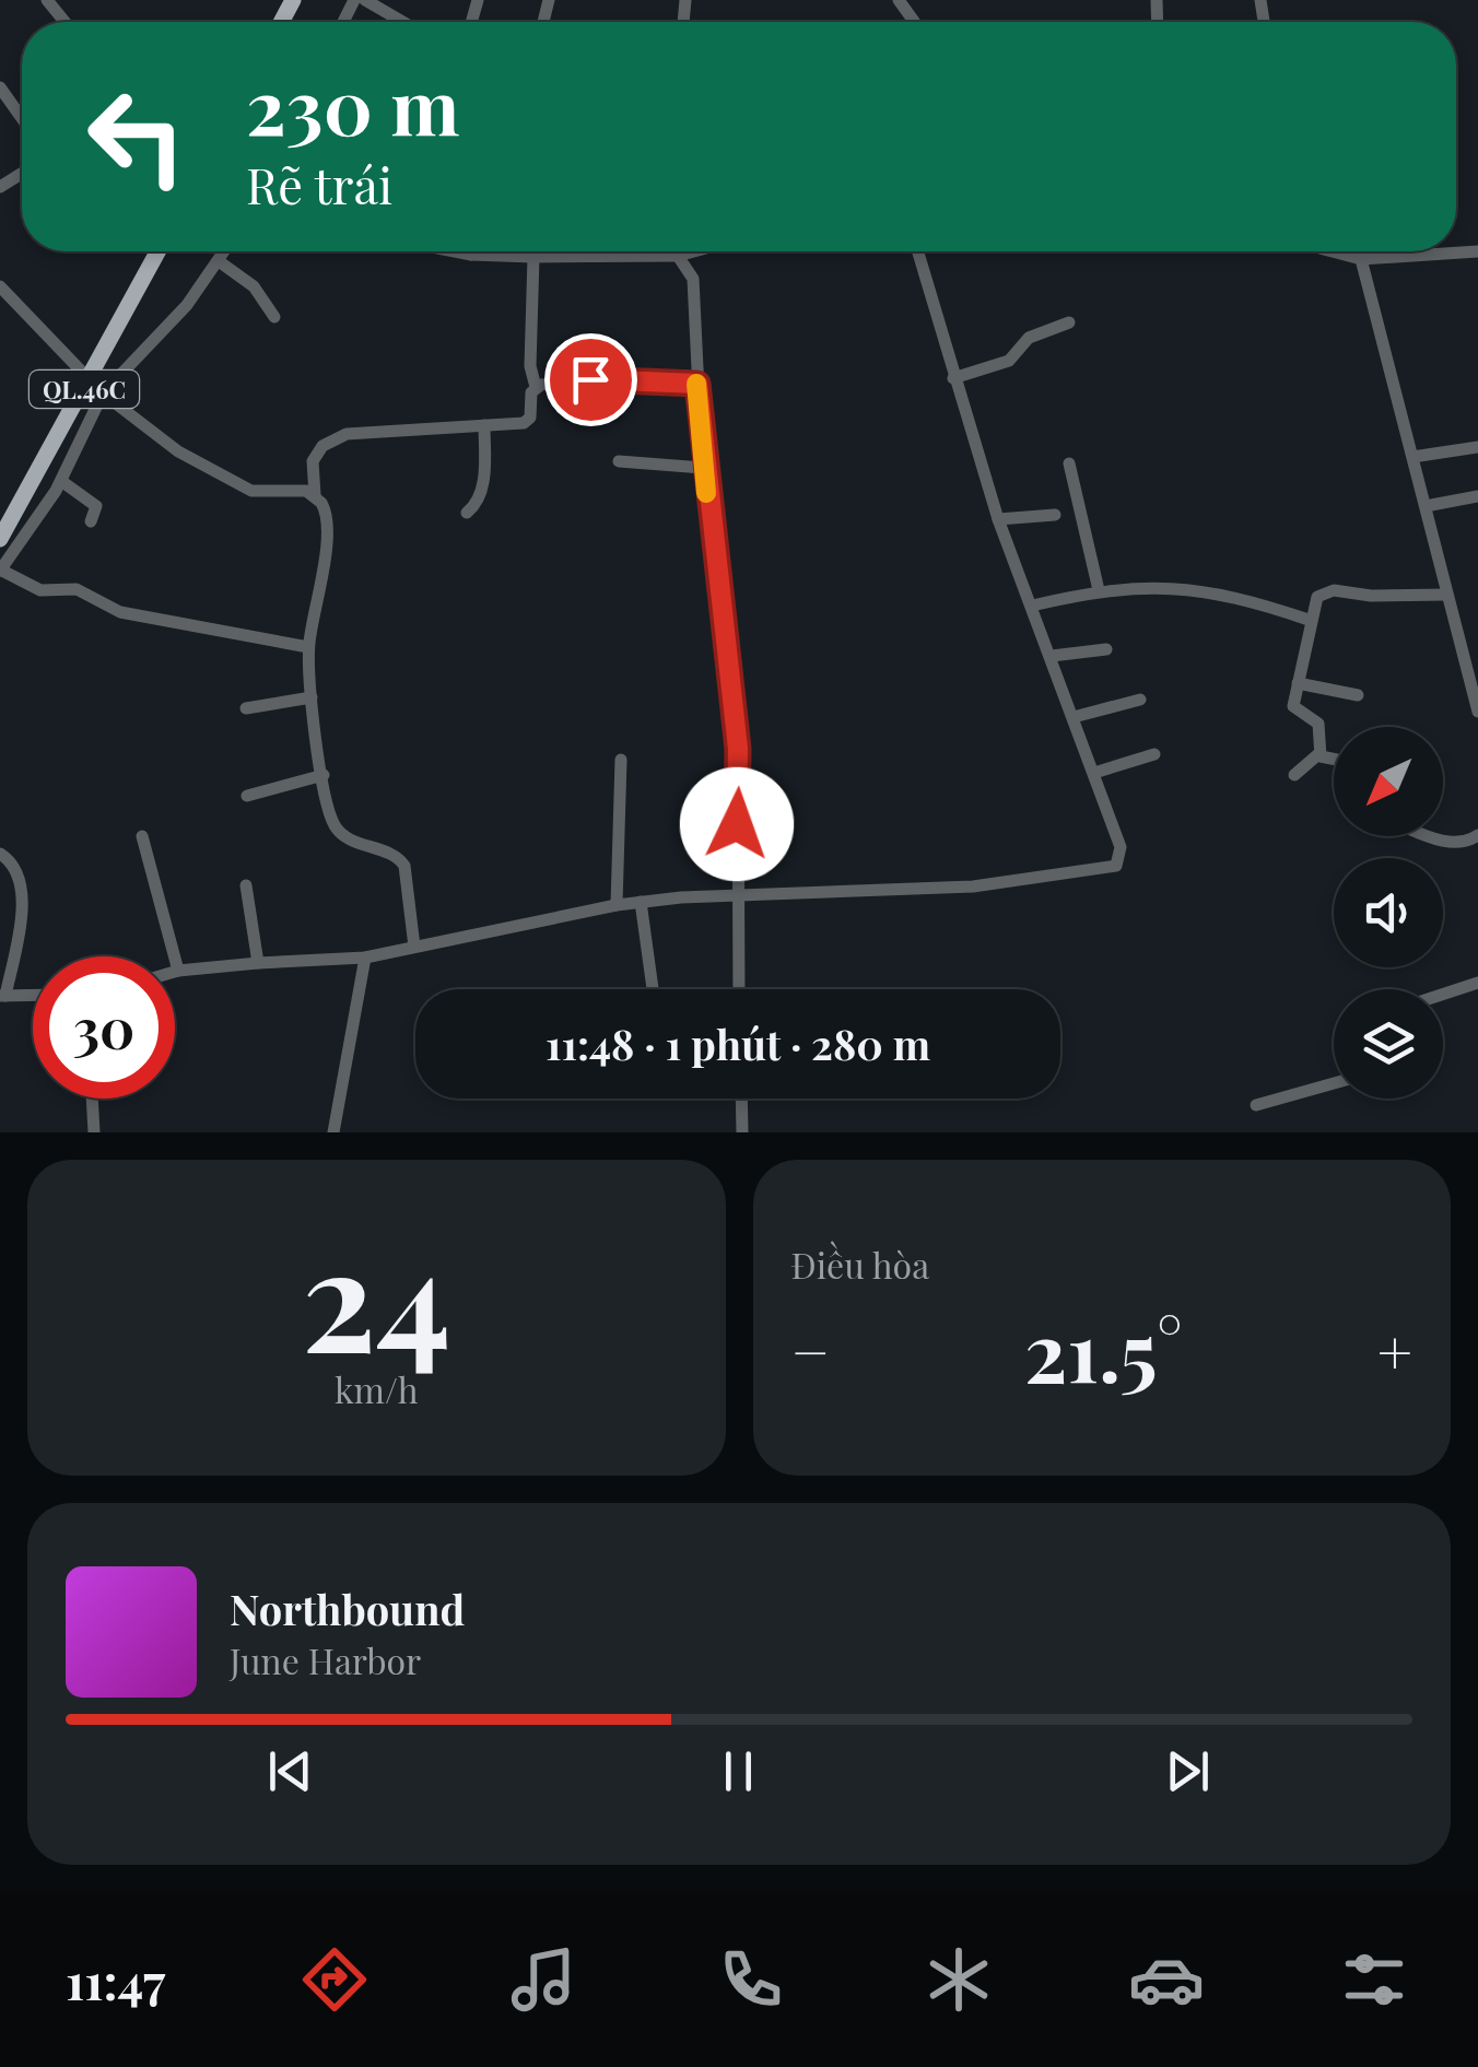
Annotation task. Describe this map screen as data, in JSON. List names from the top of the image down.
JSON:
{
  "streets": {
    "main road": ["QL.46C"]
  },
  "north": "bottom left",
  "page": {
    "turn": ["230 m", "Rẽ trái"],
    "limit": "30",
    "trip": "11:48 · 1 phút · 280 m",
    "tile": [
      ["24", "km/h"],
      "Điều hòa"
    ],
    "heat": ["−", "21.5°", "+"],
    "song": ["Northbound", "June Harbor"],
    "tabs": "11:47"
  }
}
